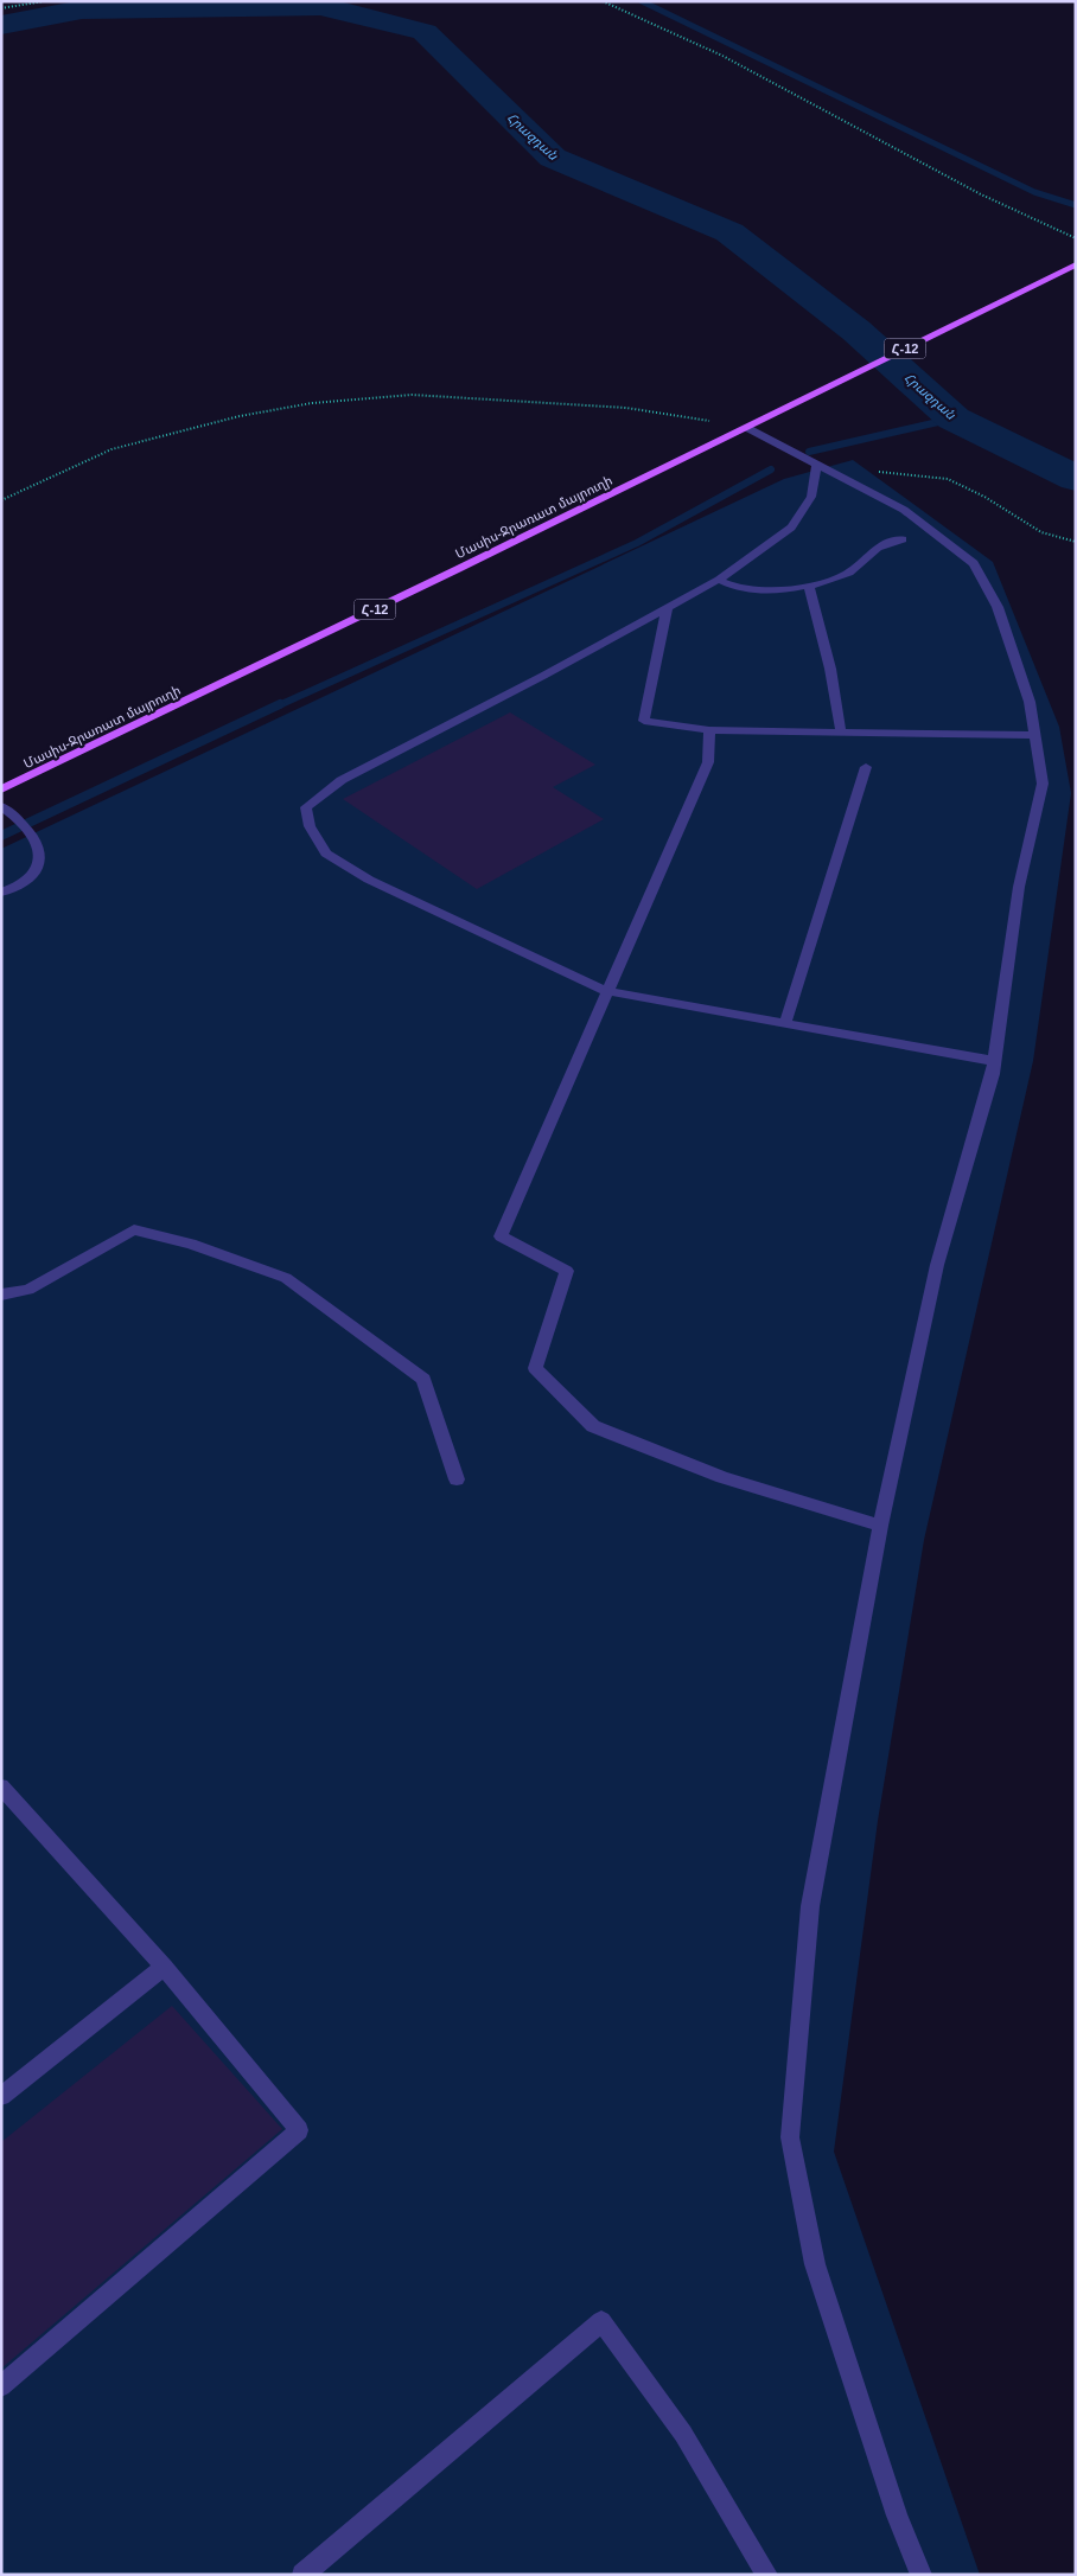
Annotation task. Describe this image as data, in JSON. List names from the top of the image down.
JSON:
{
  "streets": {
    "main road": ["Հ-12", "Մասիս-Ջրառատ մայրուղի"]
  },
  "water": ["Հրազդան"]
}
